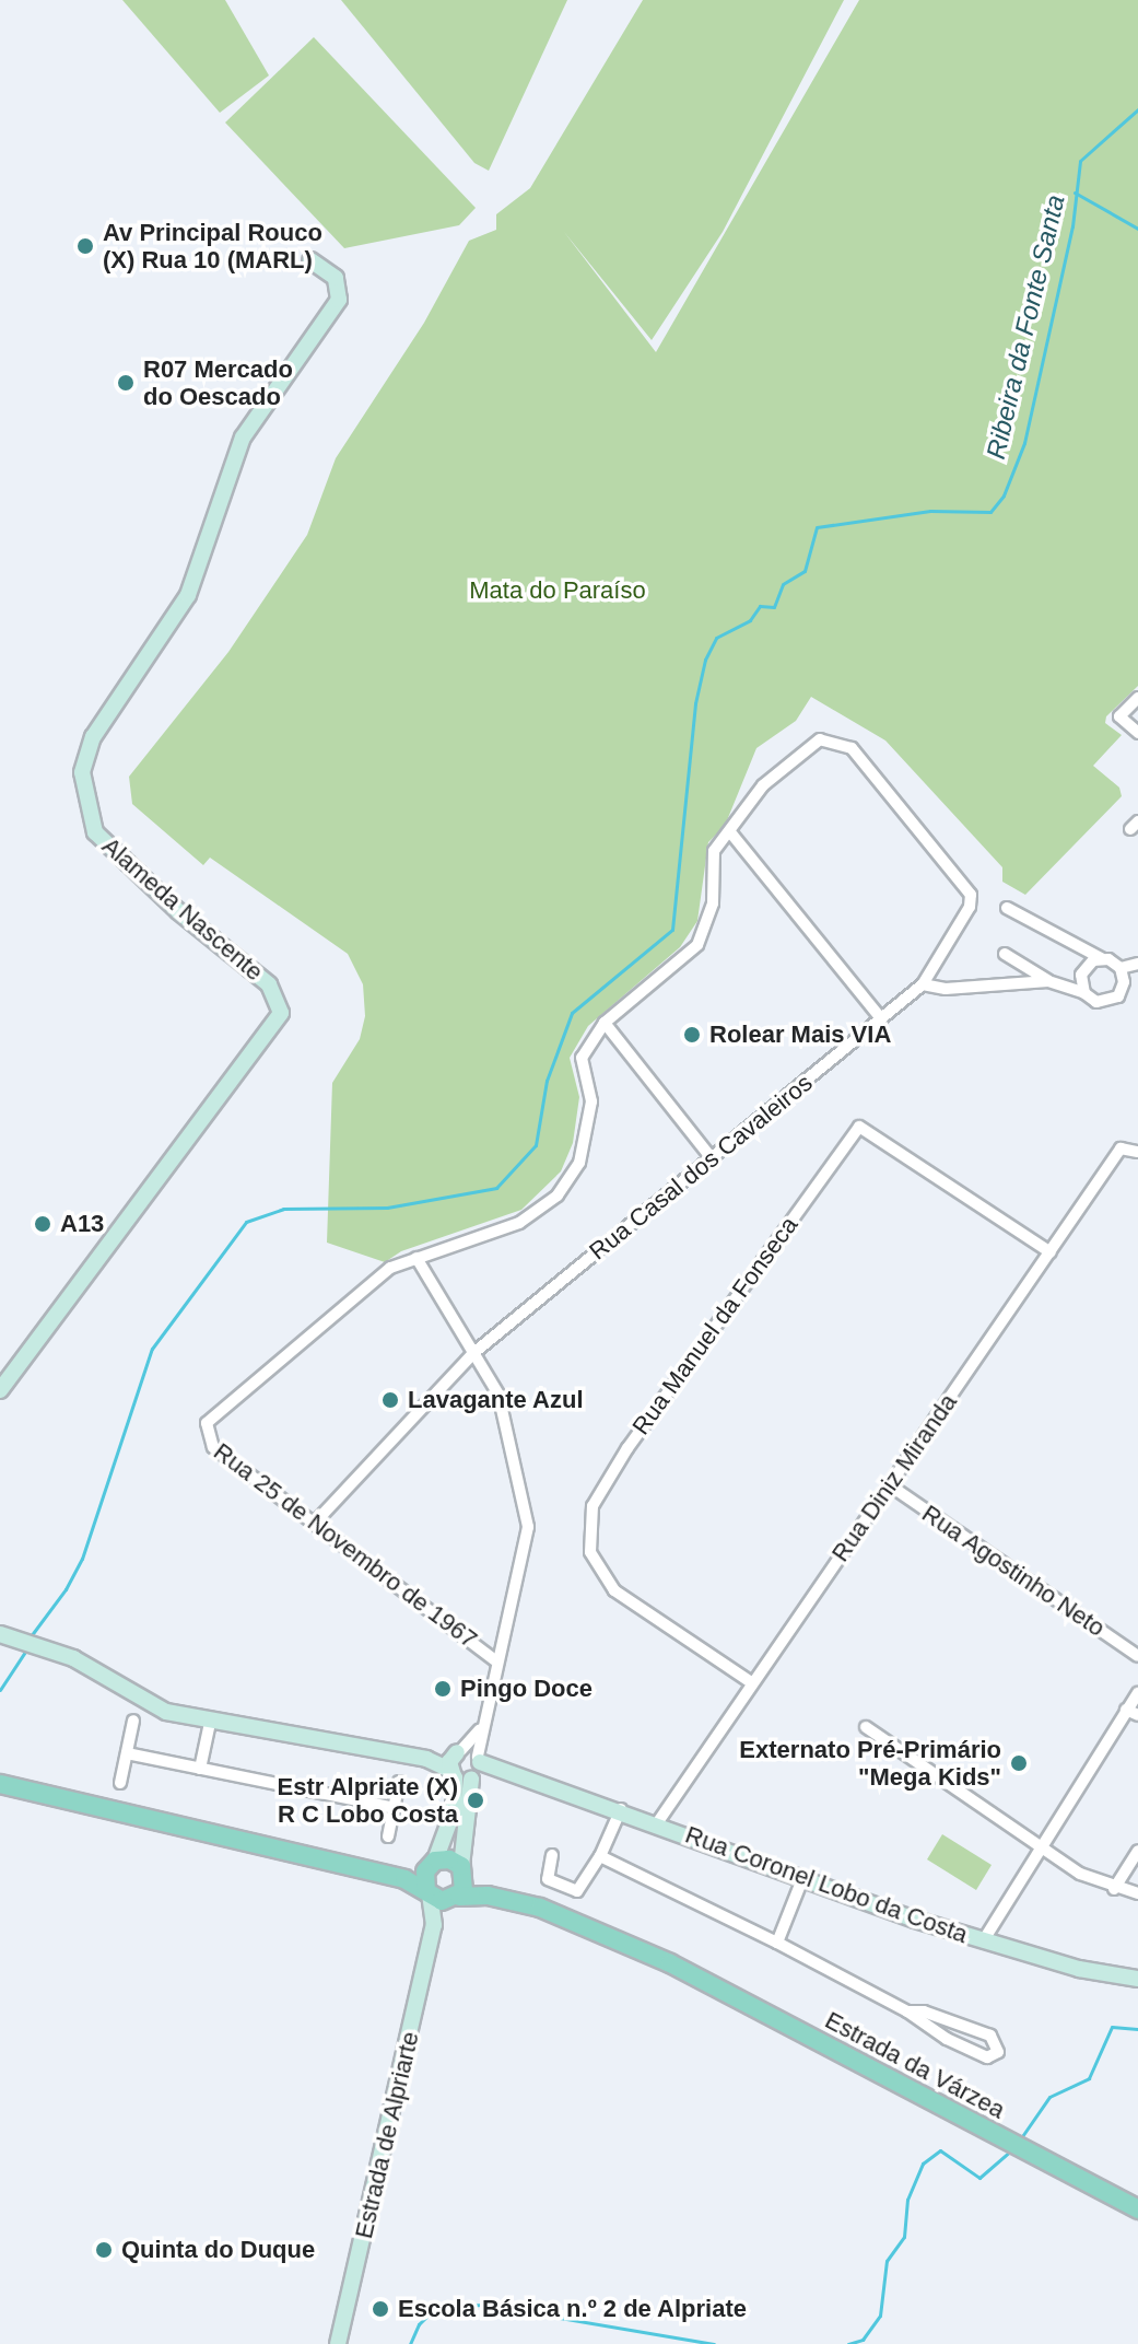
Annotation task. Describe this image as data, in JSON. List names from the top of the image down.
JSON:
{
  "streets": {
    "main road": ["Estrada da Várzea"],
    "street": [
      "Alameda Nascente",
      "Rua Casal dos Cavaleiros",
      "Rua Manuel da Fonseca",
      "Rua Diniz Miranda",
      "Rua 25 de Novembro de 1967",
      "Rua Agostinho Neto",
      "Rua Coronel Lobo da Costa",
      "Estrada de Alpriarte"
    ]
  },
  "crossings": [
    ["Rua Casal dos Cavaleiros", "Rua 25 de Novembro de 1967"],
    ["Rua Manuel da Fonseca", "Rua Diniz Miranda"],
    ["Rua Diniz Miranda", "Rua Agostinho Neto"],
    ["Rua Diniz Miranda", "Rua Coronel Lobo da Costa"],
    ["Estrada da Várzea", "Estrada de Alpriarte"]
  ],
  "water": ["Ribeira da Fonte Santa"],
  "parks": ["Mata do Paraíso"],
  "places": [
    "Av Principal Rouco (X) Rua 10 (MARL)",
    "R07 Mercado do Oescado",
    "Rolear Mais VIA",
    "A13",
    "Lavagante Azul",
    "Pingo Doce",
    "Externato Pré-Primário \"Mega Kids\"",
    "Estr Alpriate (X) R C Lobo Costa",
    "Quinta do Duque",
    "Escola Básica n.º 2 de Alpriate"
  ]
}
